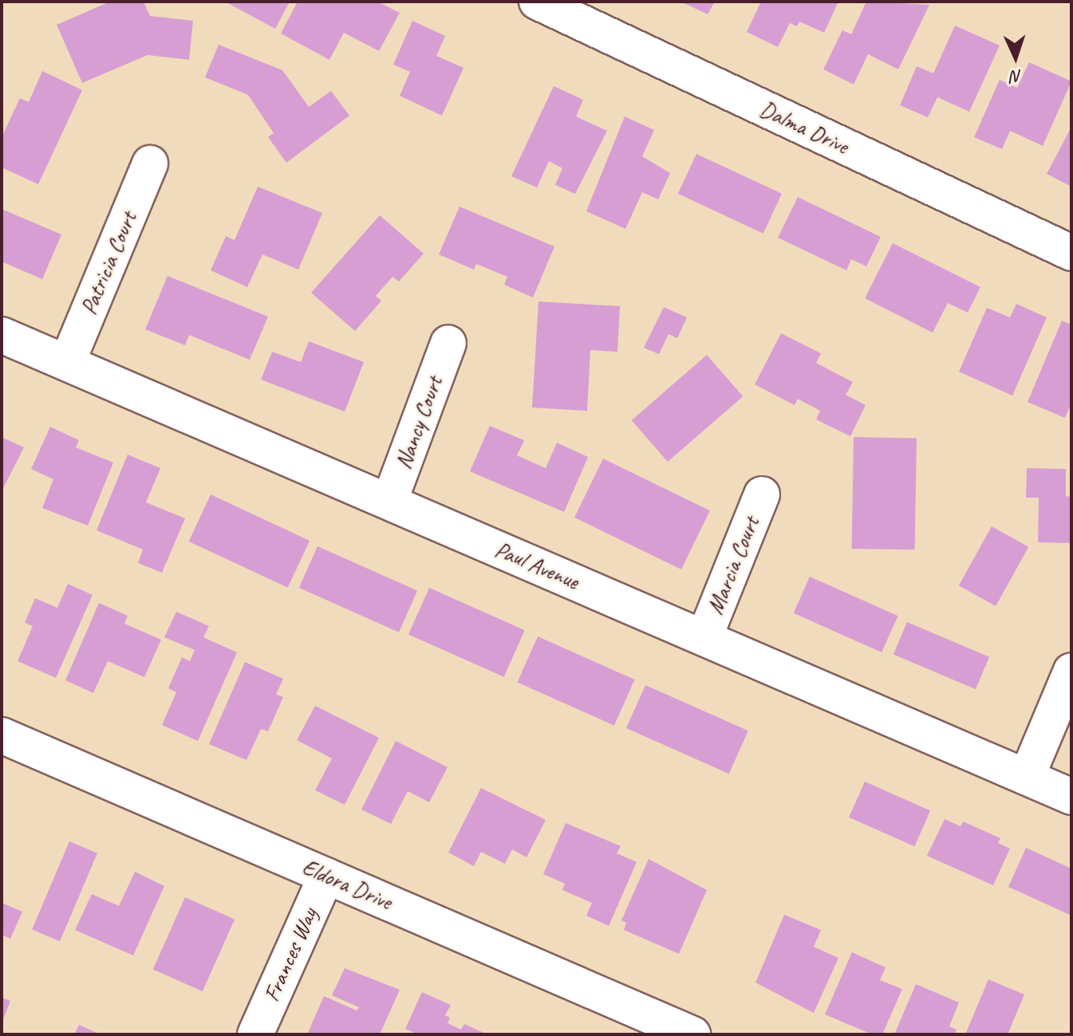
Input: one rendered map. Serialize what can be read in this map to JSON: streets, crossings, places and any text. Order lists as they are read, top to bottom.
{
  "streets": {
    "street": [
      "Dalma Drive",
      "Patricia Court",
      "Nancy Court",
      "Paul Avenue",
      "Marcia Court",
      "Eldora Drive",
      "Frances Way"
    ]
  },
  "crossings": [
    ["Patricia Court", "Paul Avenue"],
    ["Nancy Court", "Paul Avenue"],
    ["Paul Avenue", "Marcia Court"],
    ["Eldora Drive", "Frances Way"]
  ],
  "north": "bottom"
}
